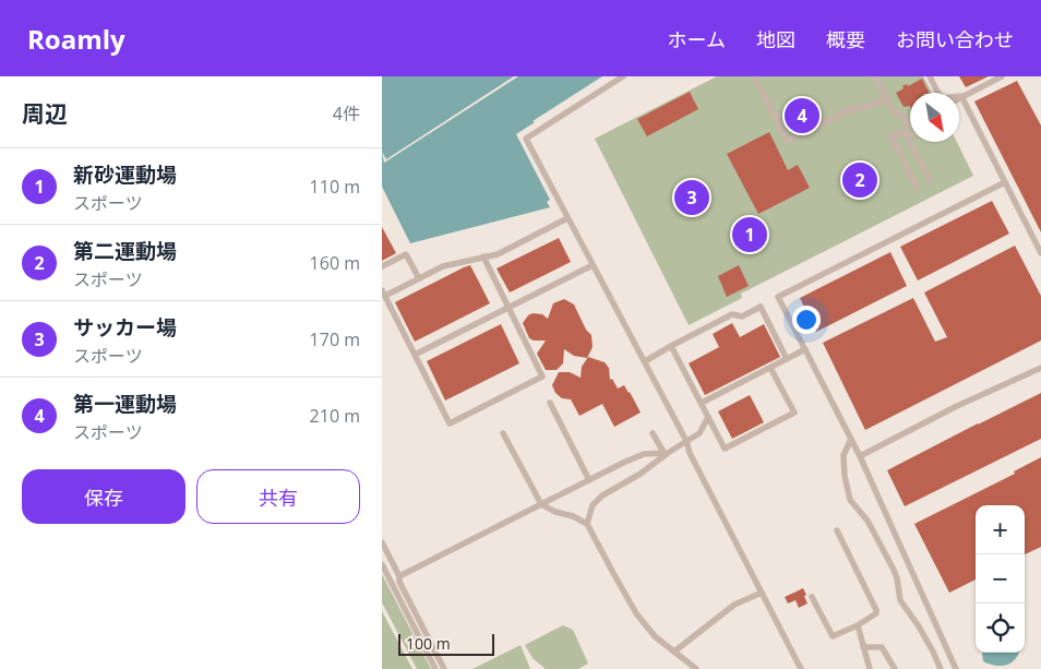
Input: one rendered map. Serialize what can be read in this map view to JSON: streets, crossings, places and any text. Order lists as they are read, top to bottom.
{
  "scale_bar": "100 m",
  "north": "bottom right",
  "page": {
    "header": "Roamly",
    "nav": [
      "ホーム",
      "地図",
      "概要",
      "お問い合わせ"
    ],
    "heading": ["周辺", "4件"],
    "pins": [
      "4",
      "2",
      "3",
      "1"
    ],
    "list": [
      {
        "mark": "1",
        "name": "新砂運動場",
        "note": "スポーツ",
        "value": "110 m"
      },
      {
        "mark": "2",
        "name": "第二運動場",
        "note": "スポーツ",
        "value": "160 m"
      },
      {
        "mark": "3",
        "name": "サッカー場",
        "note": "スポーツ",
        "value": "170 m"
      },
      {
        "mark": "4",
        "name": "第一運動場",
        "note": "スポーツ",
        "value": "210 m"
      }
    ],
    "buttons": ["保存", "共有"],
    "map_buttons": ["+", "−"],
    "scale": "100 m"
  }
}
